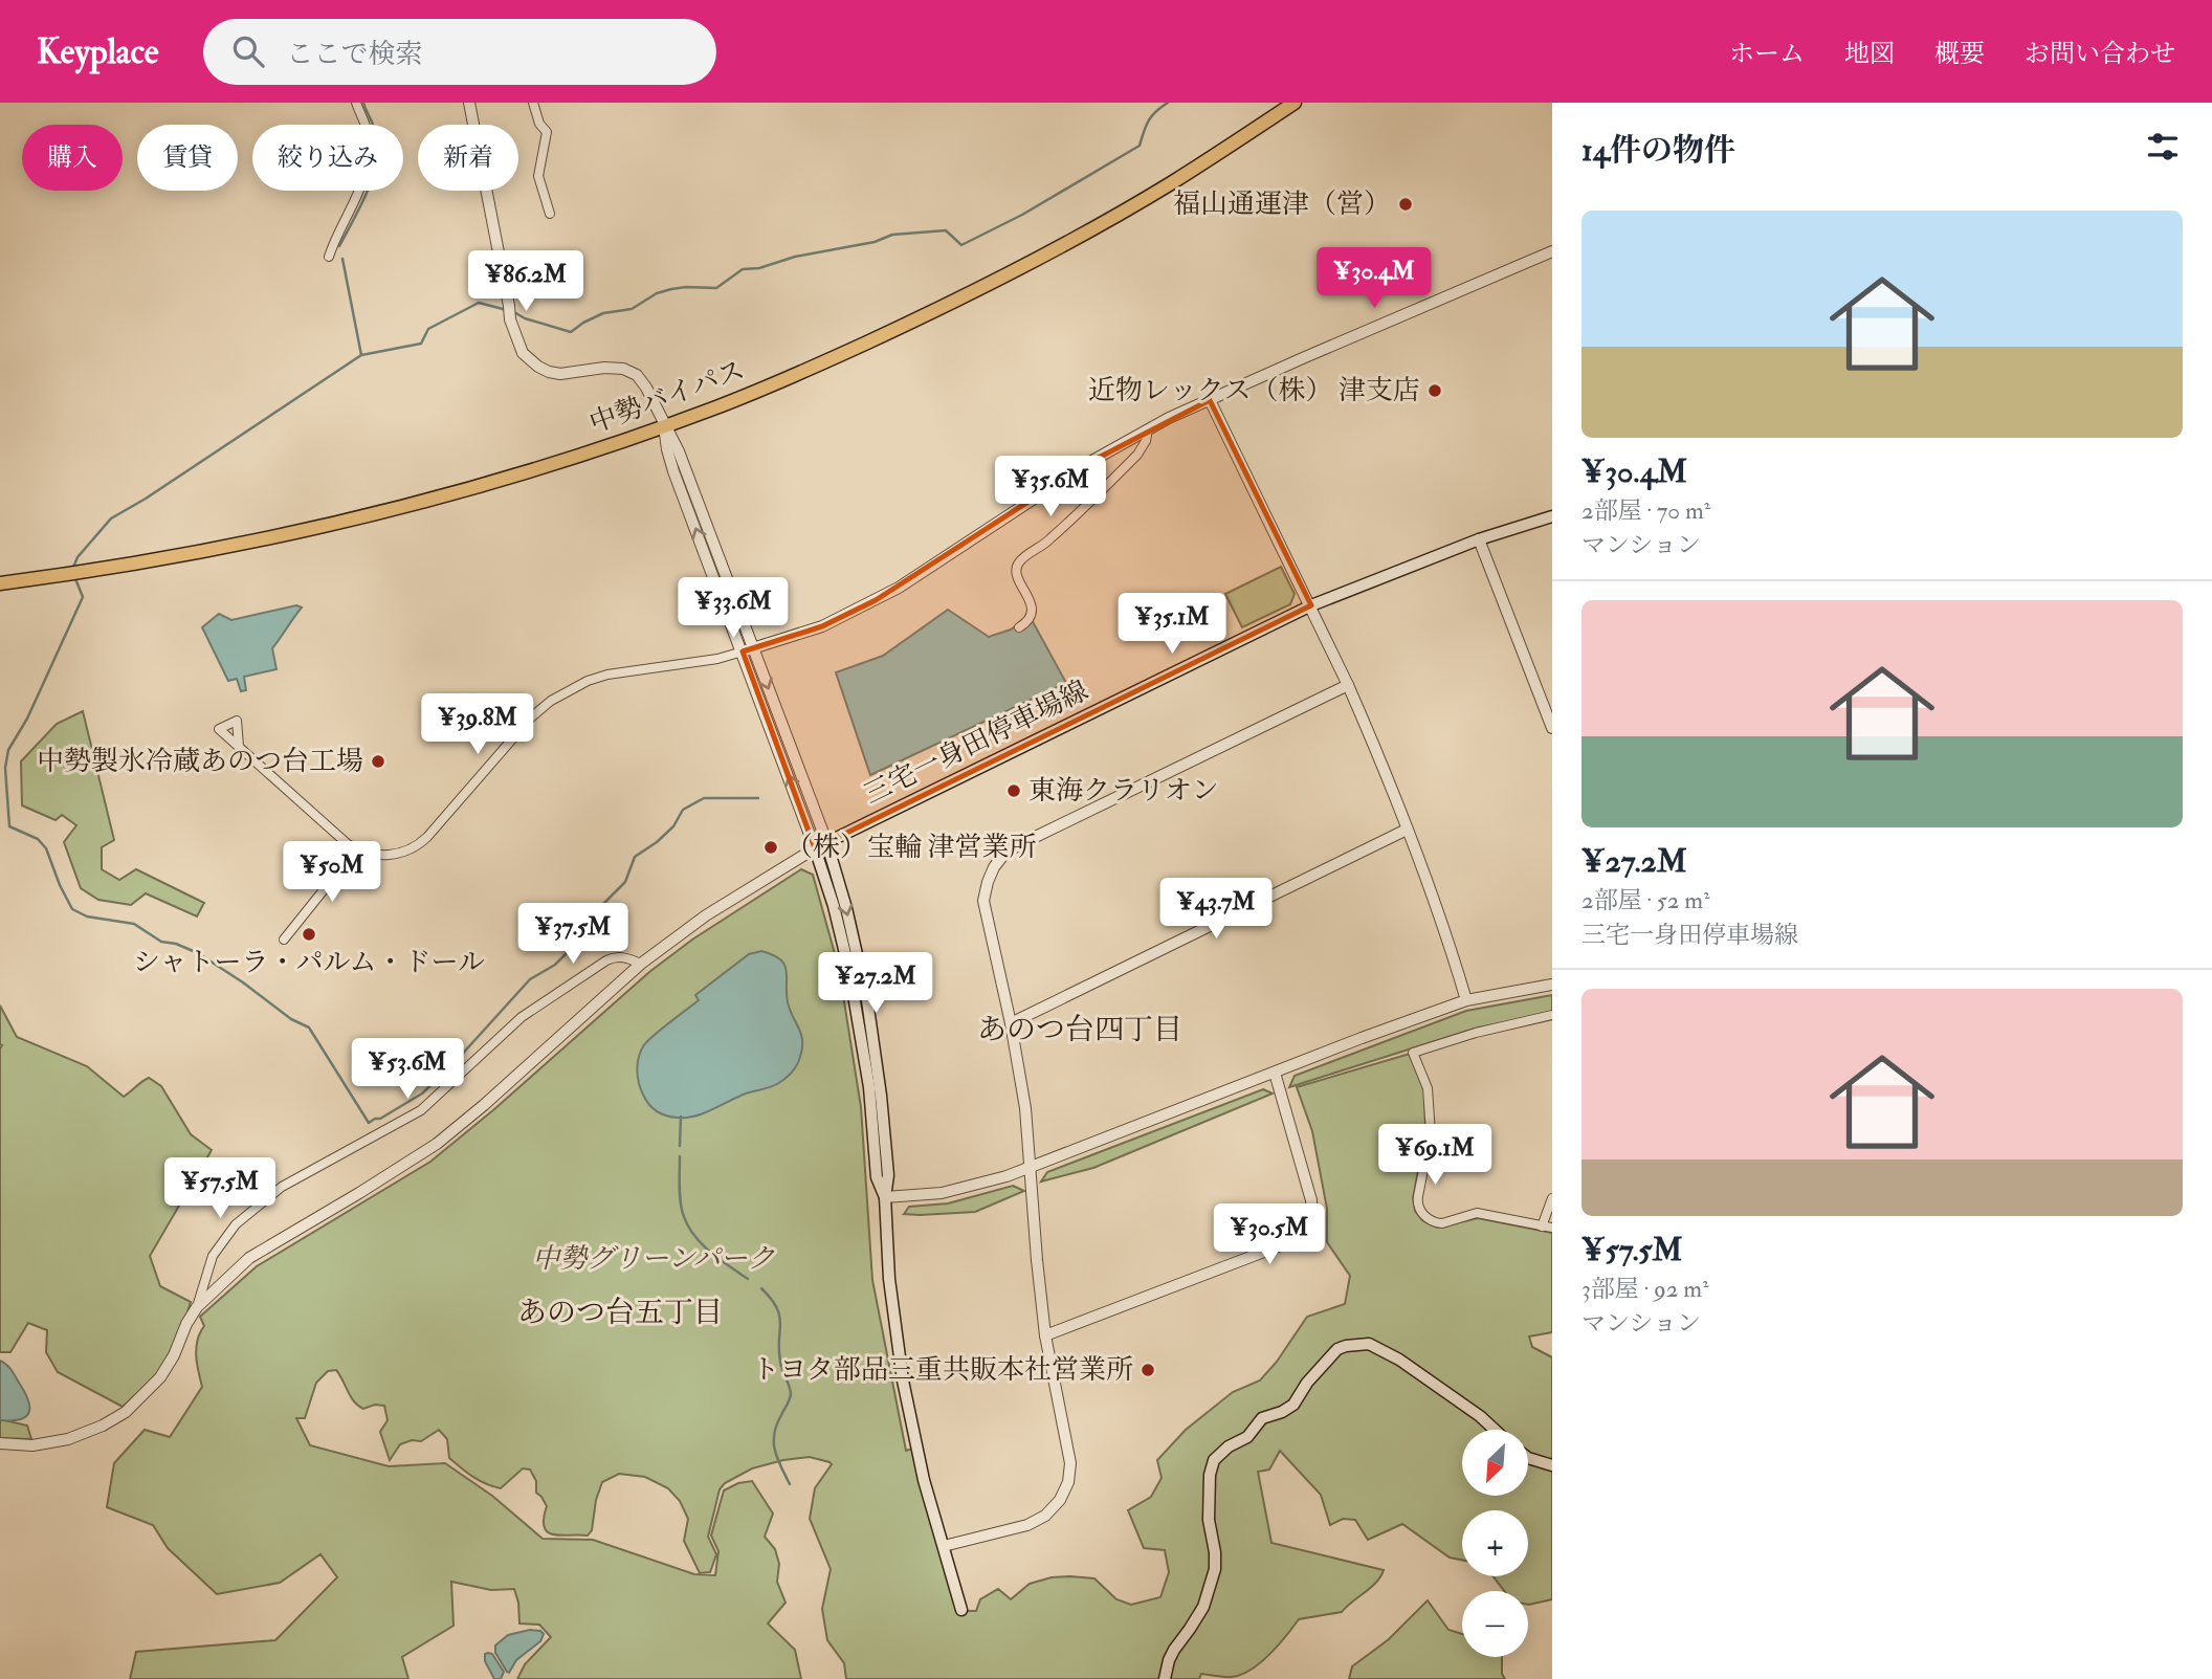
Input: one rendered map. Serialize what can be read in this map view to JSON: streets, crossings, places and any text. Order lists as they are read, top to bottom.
{
  "streets": {
    "highway": ["中勢バイパス"],
    "main road": ["三宅一身田停車場線"]
  },
  "districts": ["あのつ台四丁目", "あのつ台五丁目"],
  "parks": ["中勢グリーンパーク"],
  "places": [
    "福山通運津（営）",
    "近物レックス（株） 津支店",
    "中勢製氷冷蔵あのつ台工場",
    "東海クラリオン",
    "（株）宝輪 津営業所",
    "シャトーラ・パルム・ドール",
    "トヨタ部品三重共販本社営業所"
  ],
  "north": "bottom left",
  "page": {
    "header": "Keyplace",
    "search": "ここで検索",
    "nav": [
      "ホーム",
      "地図",
      "概要",
      "お問い合わせ"
    ],
    "heading": "14件の物件",
    "chip": [
      "購入",
      "賃貸",
      "絞り込み",
      "新着"
    ],
    "list": [
      {
        "name": "¥30.4M",
        "note": "2部屋 · 70 m² · マンション"
      },
      {
        "name": "¥27.2M",
        "note": "2部屋 · 52 m² · 三宅一身田停車場線"
      },
      {
        "name": "¥57.5M",
        "note": "3部屋 · 92 m² · マンション"
      }
    ],
    "price": [
      "¥30.4M",
      "¥86.2M",
      "¥35.6M",
      "¥33.6M",
      "¥35.1M",
      "¥39.8M",
      "¥50M",
      "¥43.7M",
      "¥37.5M",
      "¥27.2M",
      "¥53.6M",
      "¥69.1M",
      "¥57.5M",
      "¥30.5M"
    ],
    "map_buttons": ["+", "−"]
  }
}
